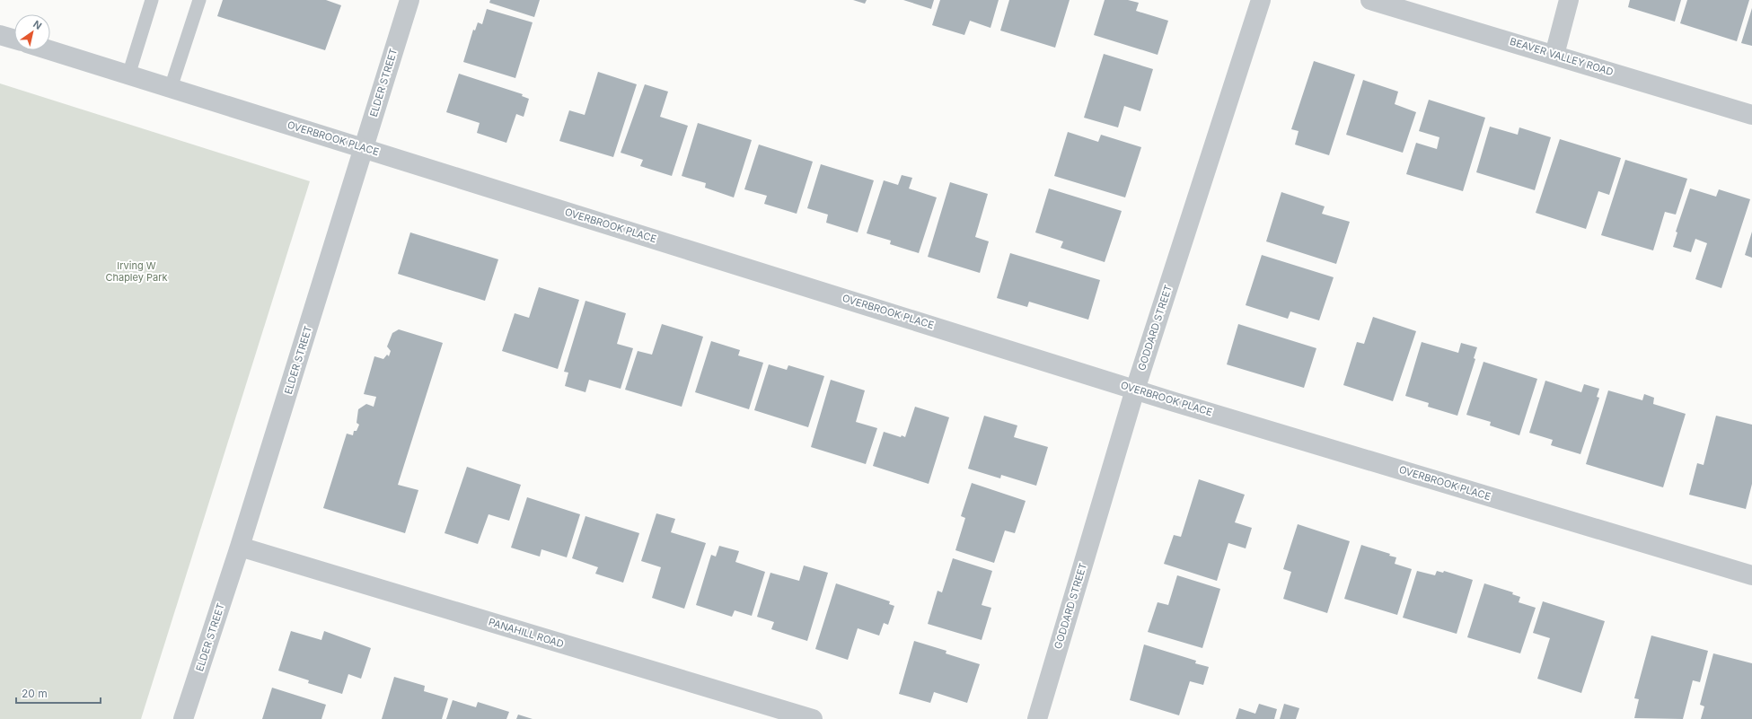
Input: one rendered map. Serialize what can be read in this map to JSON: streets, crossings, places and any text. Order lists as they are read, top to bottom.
{
  "streets": {
    "street": [
      "BEAVER VALLEY ROAD",
      "ELDER STREET",
      "OVERBROOK PLACE",
      "GODDARD STREET",
      "PANAHILL ROAD"
    ]
  },
  "crossings": [
    ["ELDER STREET", "OVERBROOK PLACE"],
    ["ELDER STREET", "PANAHILL ROAD"],
    ["OVERBROOK PLACE", "GODDARD STREET"]
  ],
  "parks": ["Irving W Chapley Park"],
  "scale_bar": "20 m",
  "north": "top right"
}
